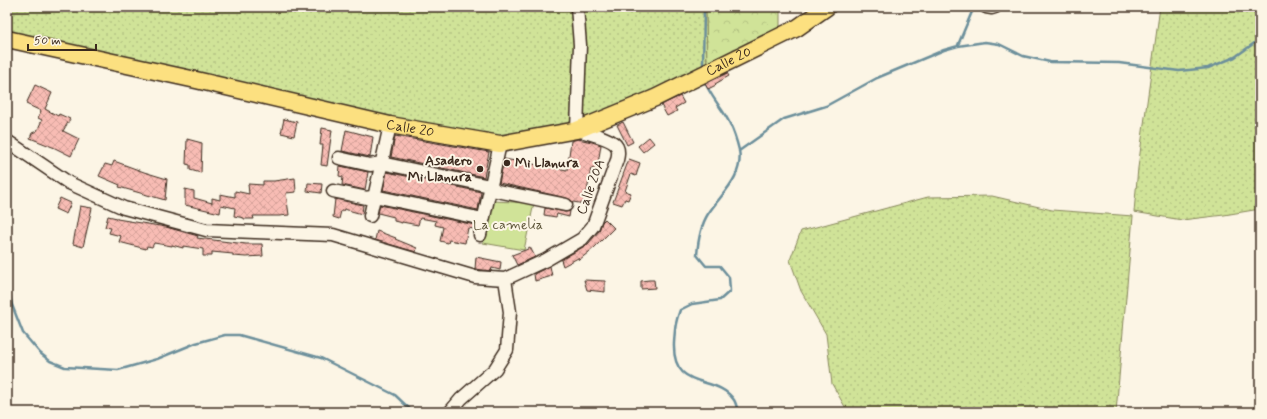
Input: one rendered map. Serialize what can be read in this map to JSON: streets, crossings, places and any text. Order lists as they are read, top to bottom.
{
  "streets": {
    "main road": ["Calle 20"],
    "street": ["Calle 20A"]
  },
  "crossings": [
    ["Calle 20", "Calle 20A"]
  ],
  "parks": ["La camelia"],
  "places": ["Mi Llanura", "Asadero Mi Llanura"],
  "scale_bar": "50 m"
}
